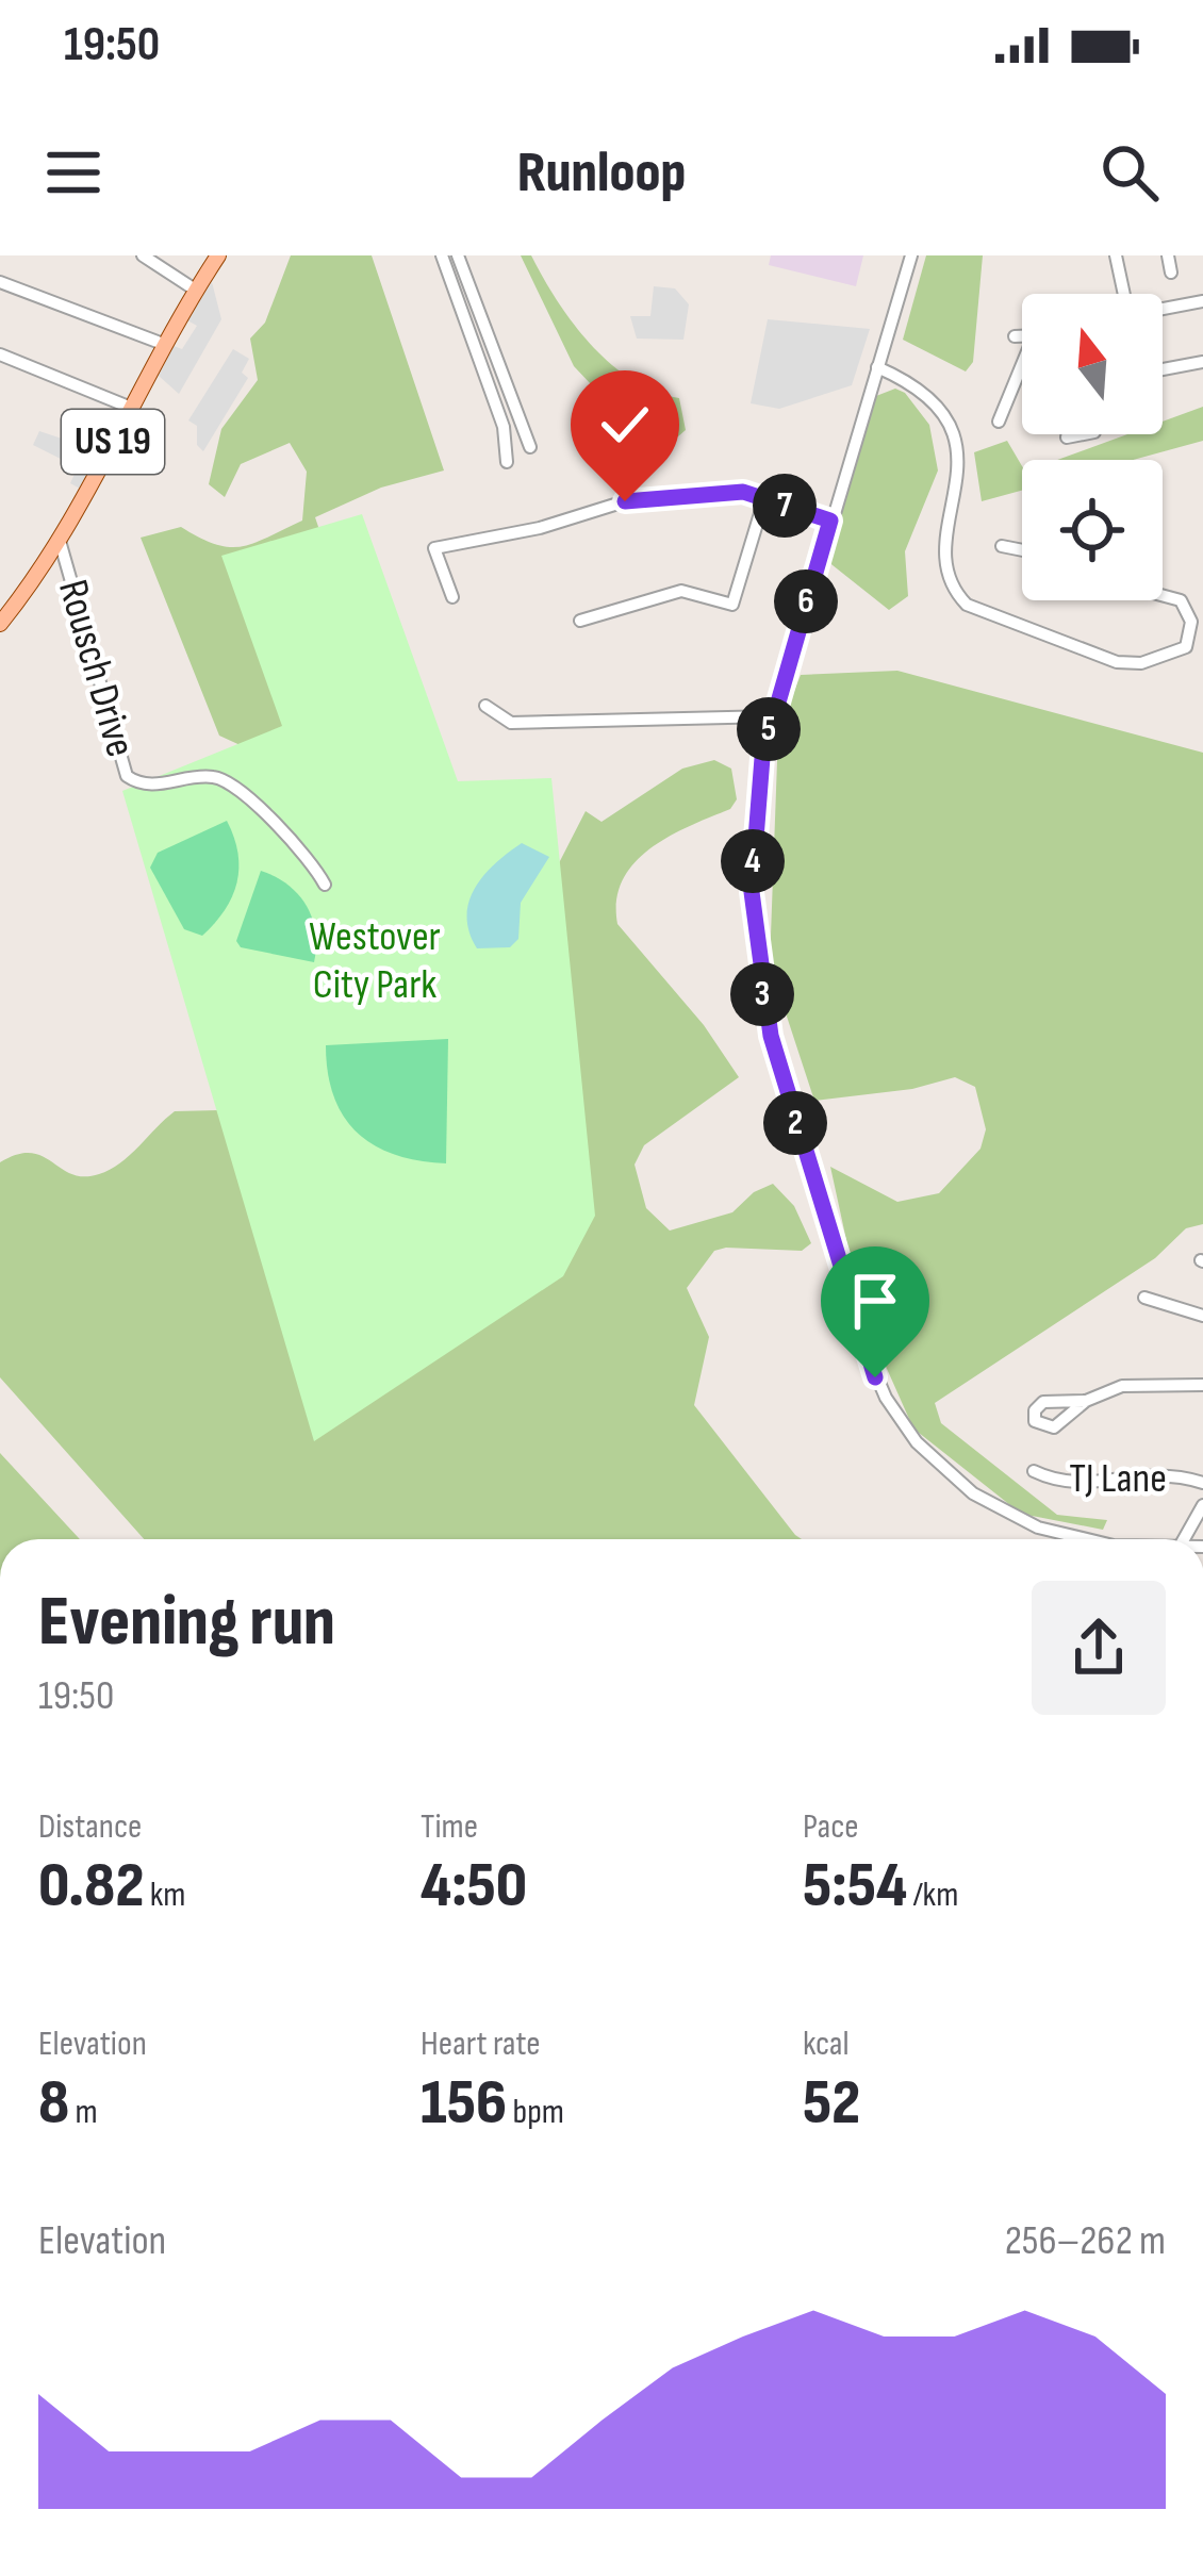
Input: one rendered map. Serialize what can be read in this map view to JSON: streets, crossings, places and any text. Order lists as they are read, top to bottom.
{
  "streets": {
    "main road": ["US 19"],
    "street": ["Rousch Drive", "TJ Lane"]
  },
  "crossings": [
    ["US 19", "Rousch Drive"]
  ],
  "parks": ["Westover City Park"],
  "north": "top",
  "page": {
    "status": "19:50",
    "header": "Runloop",
    "pins": [
      "7",
      "6",
      "5",
      "4",
      "3",
      "2"
    ],
    "heading": ["Evening run", "19:50"],
    "stats": [
      ["Distance", "0.82 km"],
      ["Time", "4:50"],
      ["Pace", "5:54 /km"],
      ["Elevation", "8 m"],
      ["Heart rate", "156 bpm"],
      ["kcal", "52"]
    ],
    "chart": ["Elevation", "256–262 m"]
  }
}
